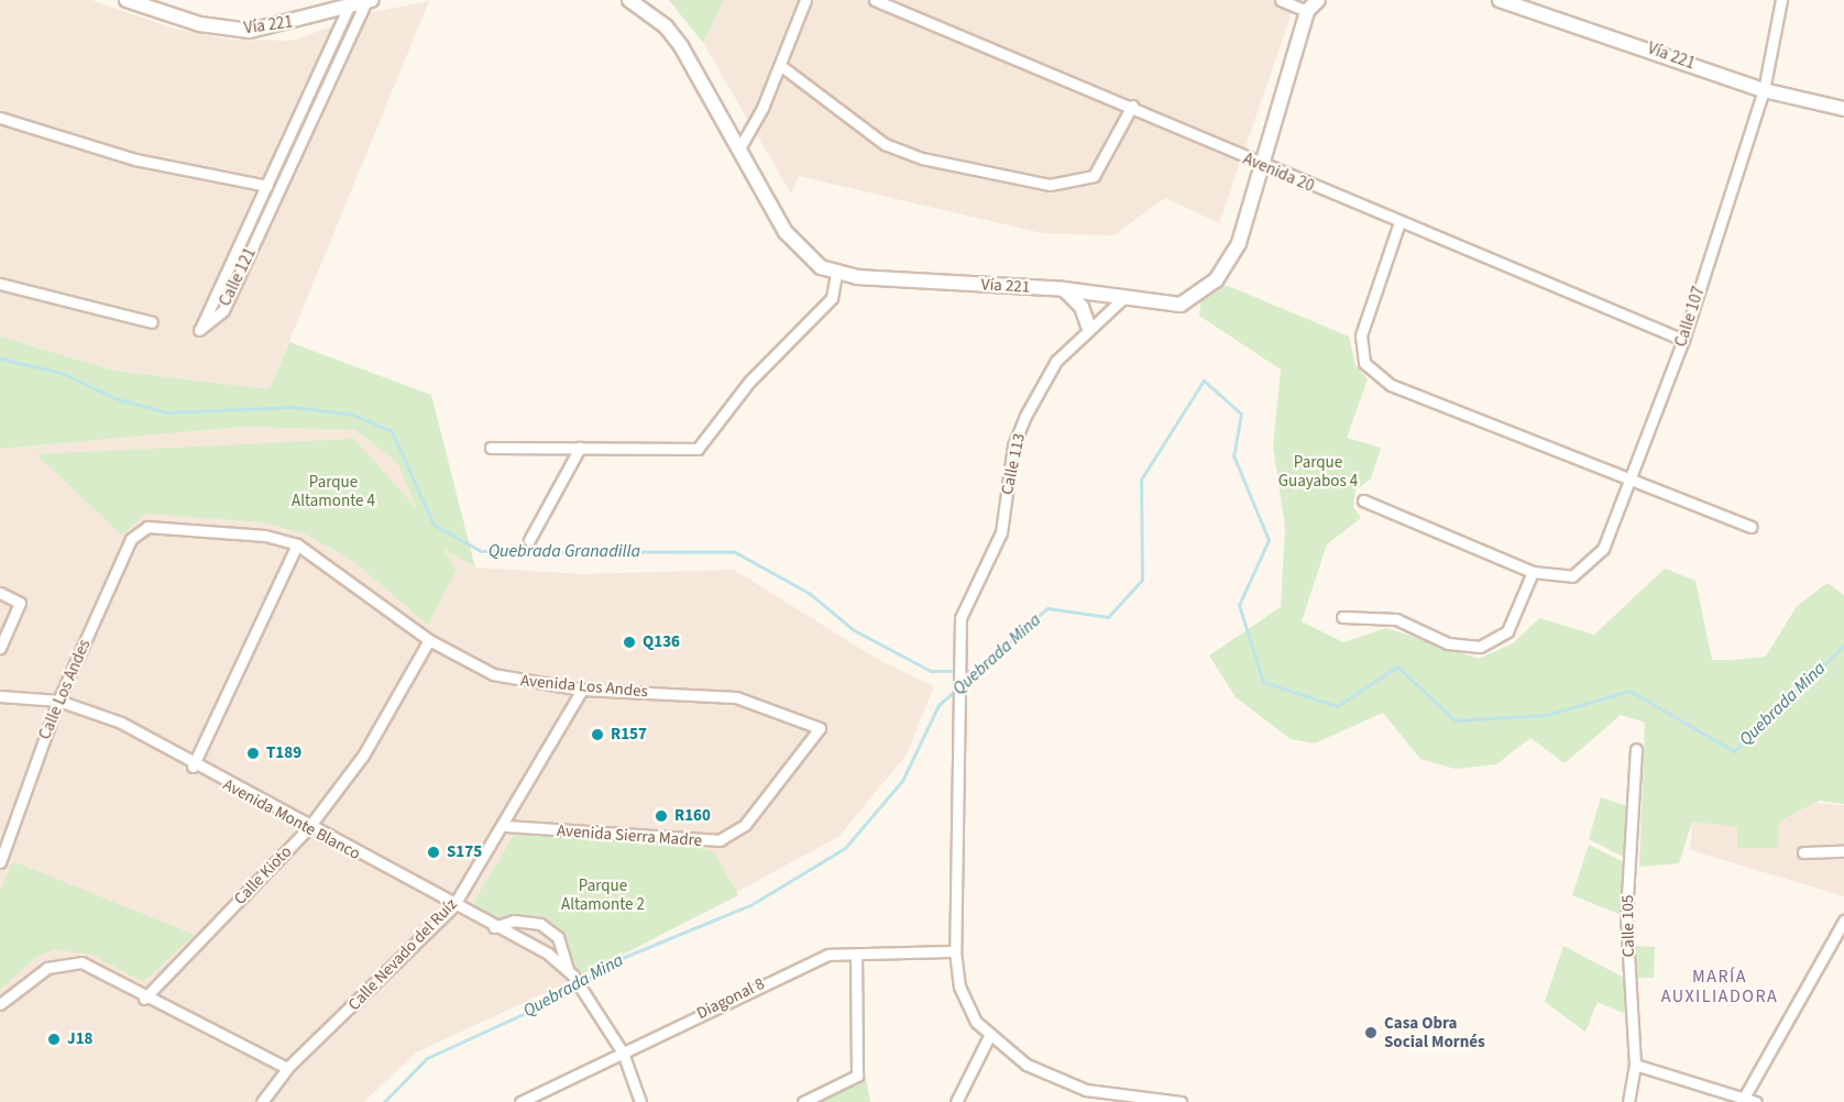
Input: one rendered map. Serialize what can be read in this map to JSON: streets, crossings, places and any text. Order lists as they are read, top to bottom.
{
  "streets": {
    "main road": ["Vía 221"],
    "street": [
      "Avenida 20",
      "Calle 121",
      "Calle 107",
      "Calle 113",
      "Avenida Los Andes",
      "Calle Los Andes",
      "Avenida Monte Blanco",
      "Avenida Sierra Madre",
      "Calle Kioto",
      "Calle 105",
      "Calle Nevado del Ruíz",
      "Diagonal 8"
    ]
  },
  "crossings": [
    ["Vía 221", "Avenida 20"],
    ["Vía 221", "Calle 121"],
    ["Vía 221", "Calle 107"],
    ["Vía 221", "Calle 113"],
    ["Avenida 20", "Calle 107"],
    ["Calle 113", "Diagonal 8"],
    ["Avenida Los Andes", "Calle Los Andes"],
    ["Avenida Los Andes", "Avenida Sierra Madre"],
    ["Avenida Los Andes", "Calle Kioto"],
    ["Avenida Los Andes", "Calle Nevado del Ruíz"],
    ["Calle Los Andes", "Avenida Monte Blanco"],
    ["Avenida Monte Blanco", "Calle Kioto"],
    ["Avenida Monte Blanco", "Calle Nevado del Ruíz"],
    ["Avenida Sierra Madre", "Calle Nevado del Ruíz"]
  ],
  "districts": ["MARÍA AUXILIADORA"],
  "water": ["Quebrada Granadilla", "Quebrada Mina"],
  "parks": ["Parque Guayabos 4", "Parque Altamonte 4", "Parque Altamonte 2"],
  "places": [
    "Q136",
    "R157",
    "T189",
    "R160",
    "S175",
    "Casa Obra Social Mornés",
    "J18"
  ]
}
